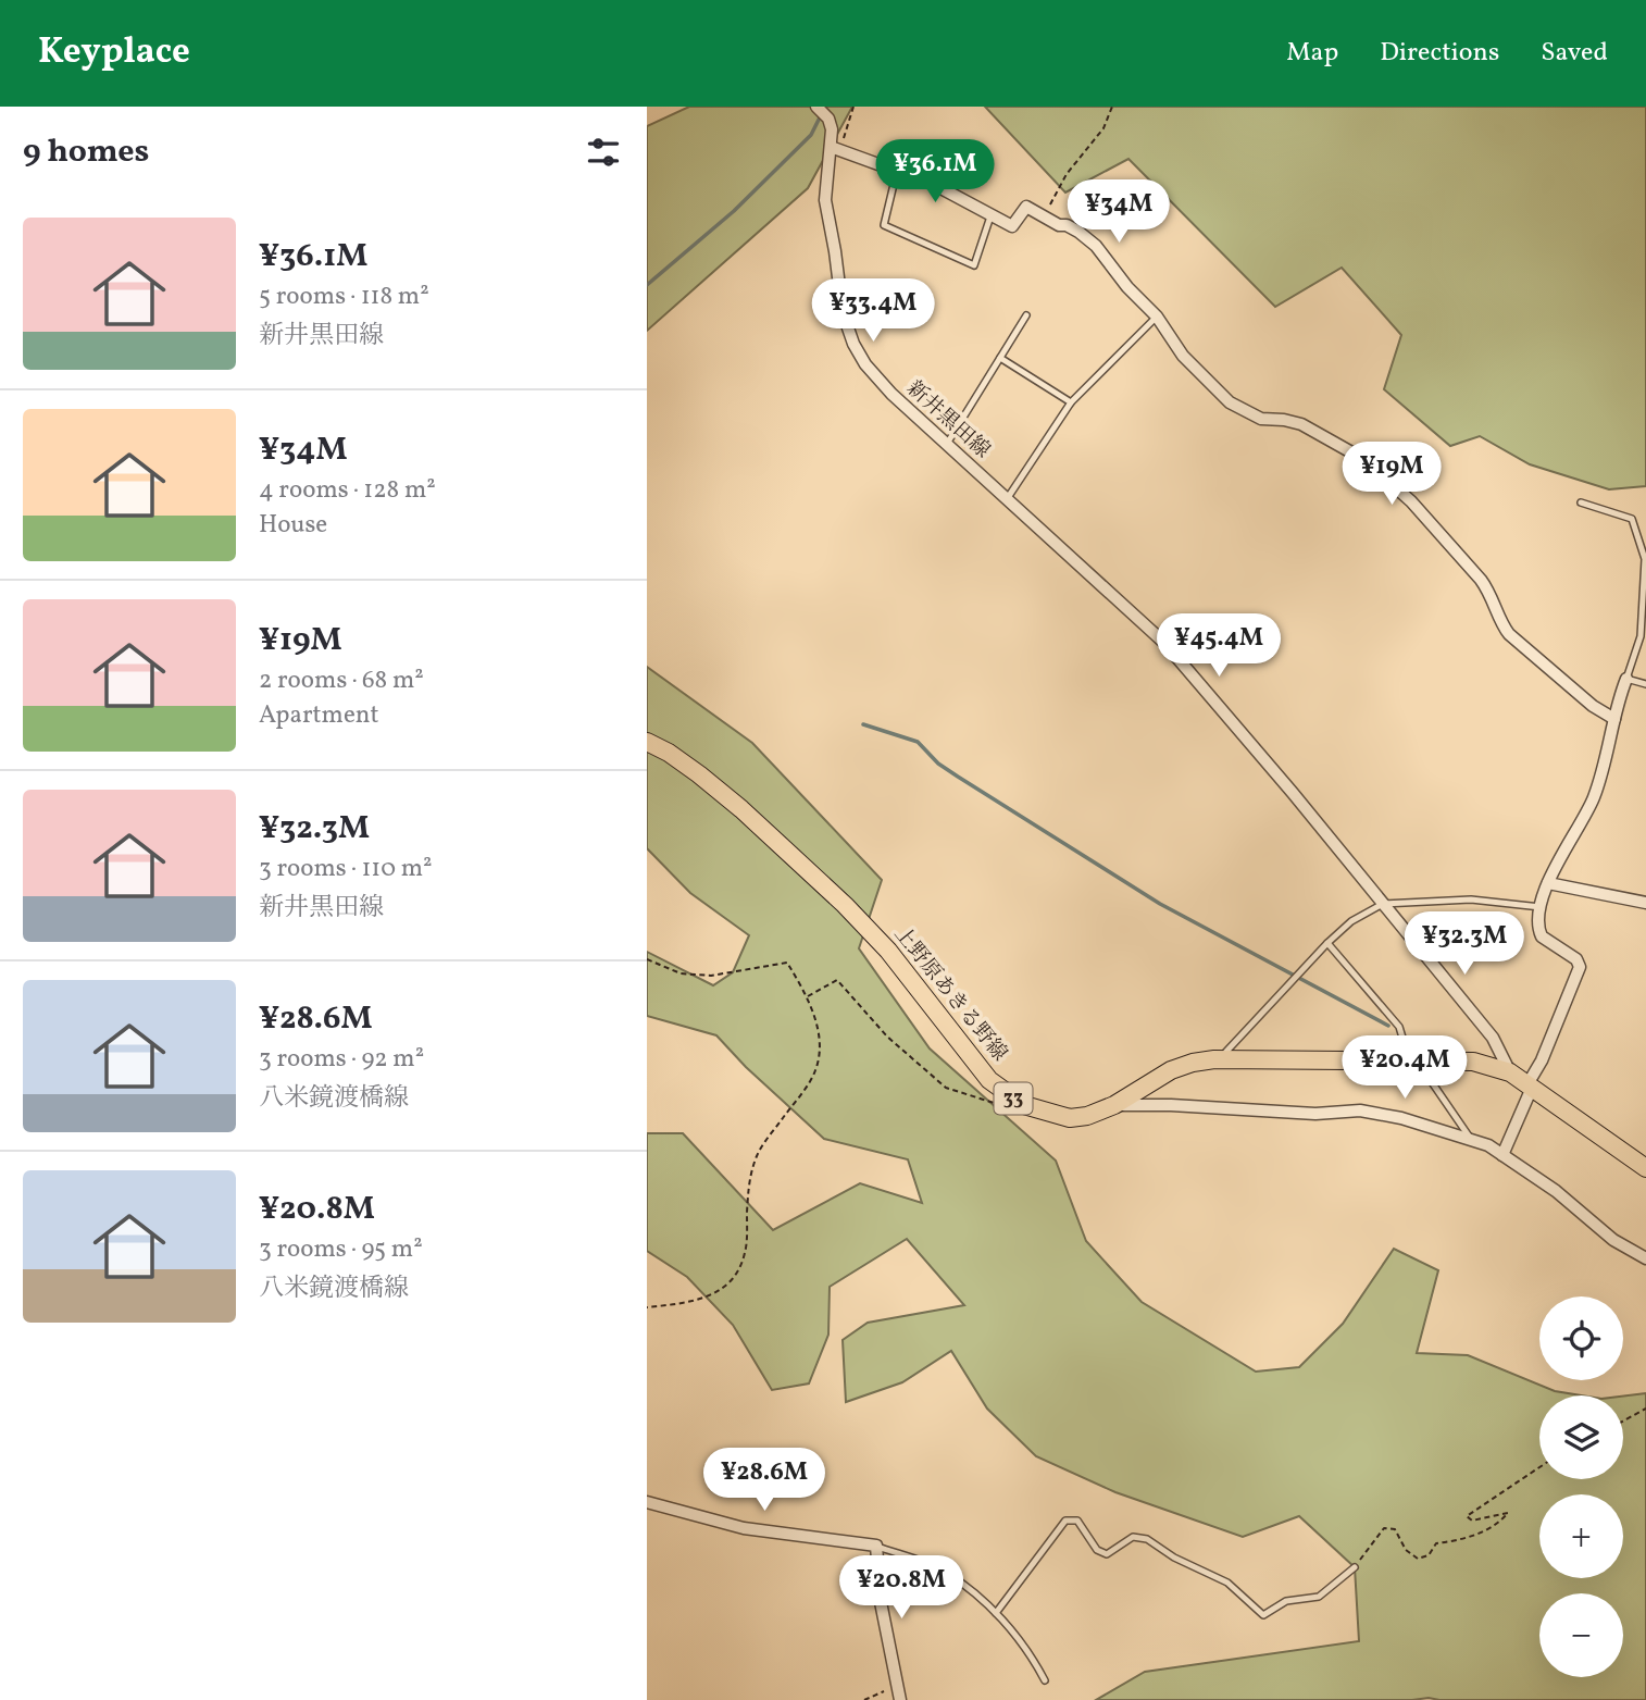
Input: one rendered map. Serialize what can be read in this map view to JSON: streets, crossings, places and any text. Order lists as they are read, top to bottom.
{
  "streets": {
    "main road": ["上野原あきる野線", "33"],
    "street": ["新井黒田線"]
  },
  "page": {
    "header": "Keyplace",
    "nav": ["Map", "Directions", "Saved"],
    "heading": "9 homes",
    "price": [
      "¥36.1M",
      "¥34M",
      "¥33.4M",
      "¥19M",
      "¥45.4M",
      "¥32.3M",
      "¥20.4M",
      "¥28.6M",
      "¥20.8M"
    ],
    "list": [
      {
        "name": "¥36.1M",
        "note": "5 rooms · 118 m² · 新井黒田線"
      },
      {
        "name": "¥34M",
        "note": "4 rooms · 128 m² · House"
      },
      {
        "name": "¥19M",
        "note": "2 rooms · 68 m² · Apartment"
      },
      {
        "name": "¥32.3M",
        "note": "3 rooms · 110 m² · 新井黒田線"
      },
      {
        "name": "¥28.6M",
        "note": "3 rooms · 92 m² · 八米鏡渡橋線"
      },
      {
        "name": "¥20.8M",
        "note": "3 rooms · 95 m² · 八米鏡渡橋線"
      }
    ],
    "map_buttons": ["+", "−"]
  }
}
